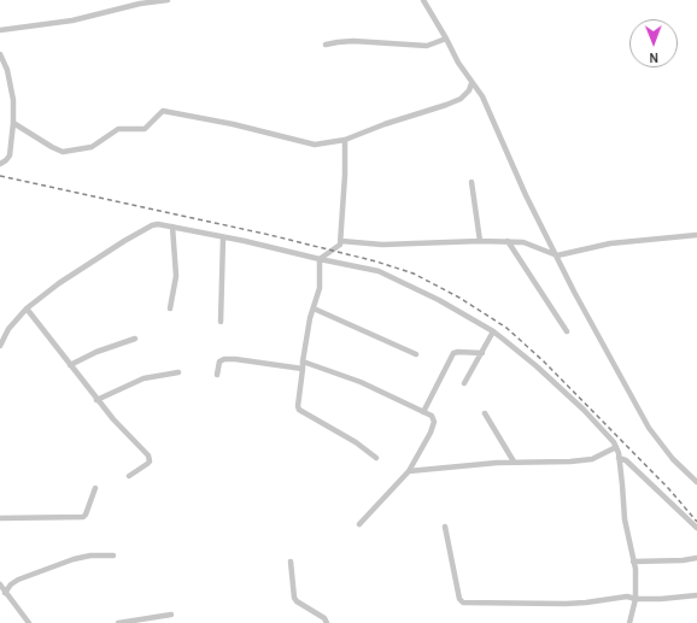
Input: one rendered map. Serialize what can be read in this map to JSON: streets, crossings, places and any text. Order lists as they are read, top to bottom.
{
  "north": "bottom"
}
